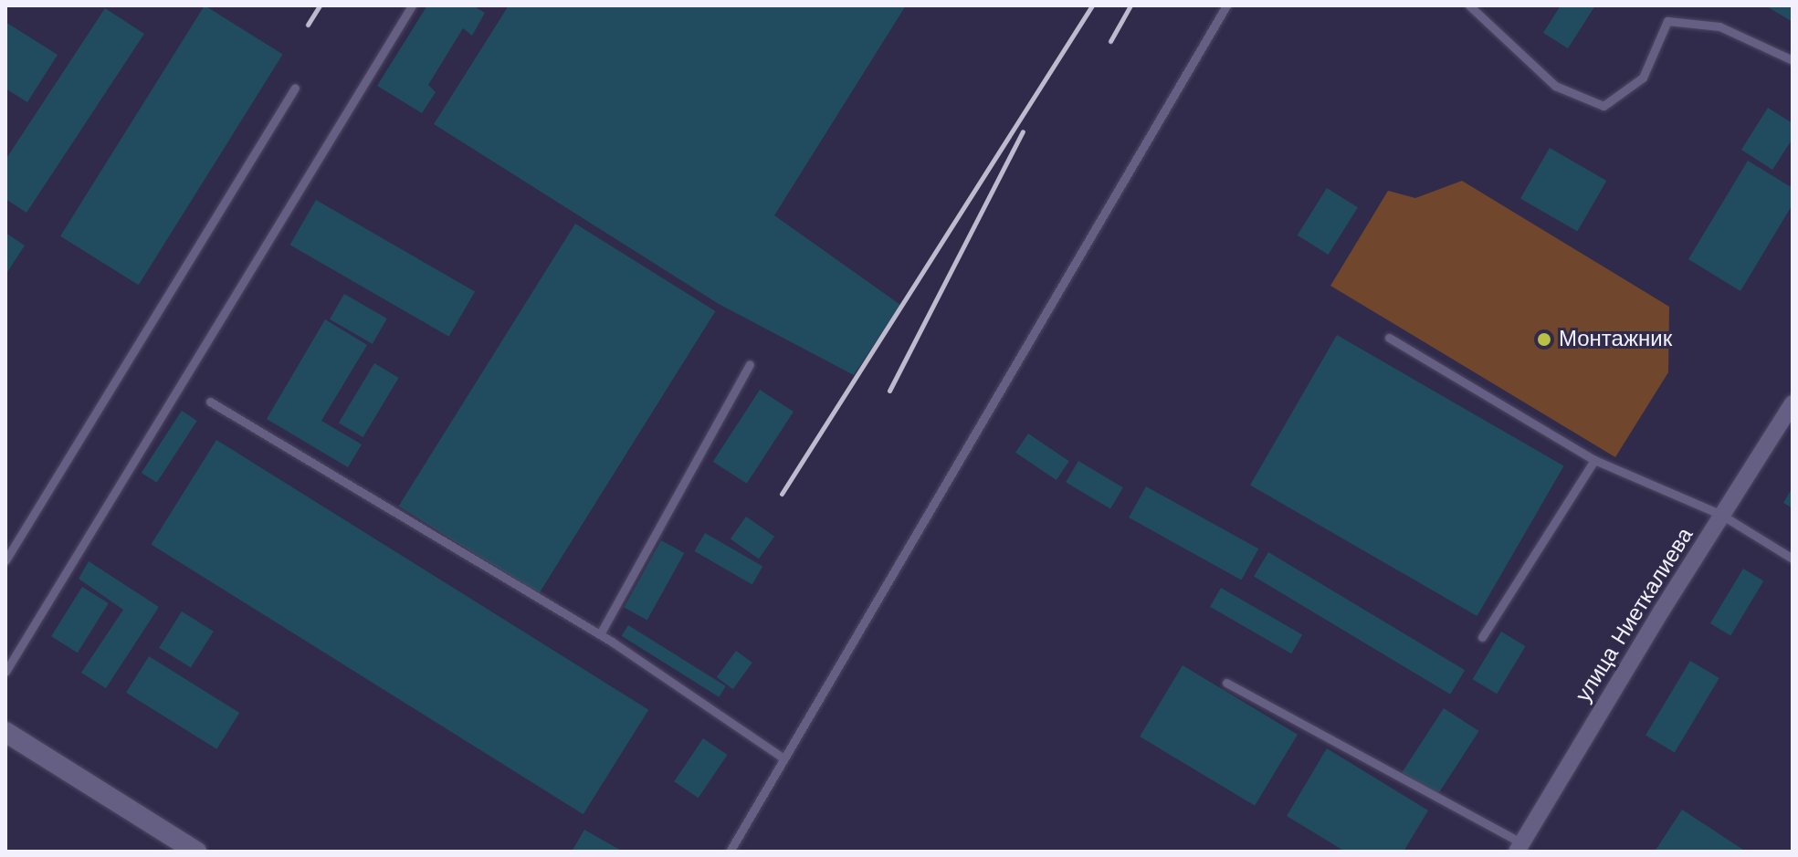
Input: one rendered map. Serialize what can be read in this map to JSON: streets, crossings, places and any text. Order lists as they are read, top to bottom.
{
  "streets": {
    "street": ["улица Ниеткалиева"]
  },
  "places": ["Монтажник"]
}
